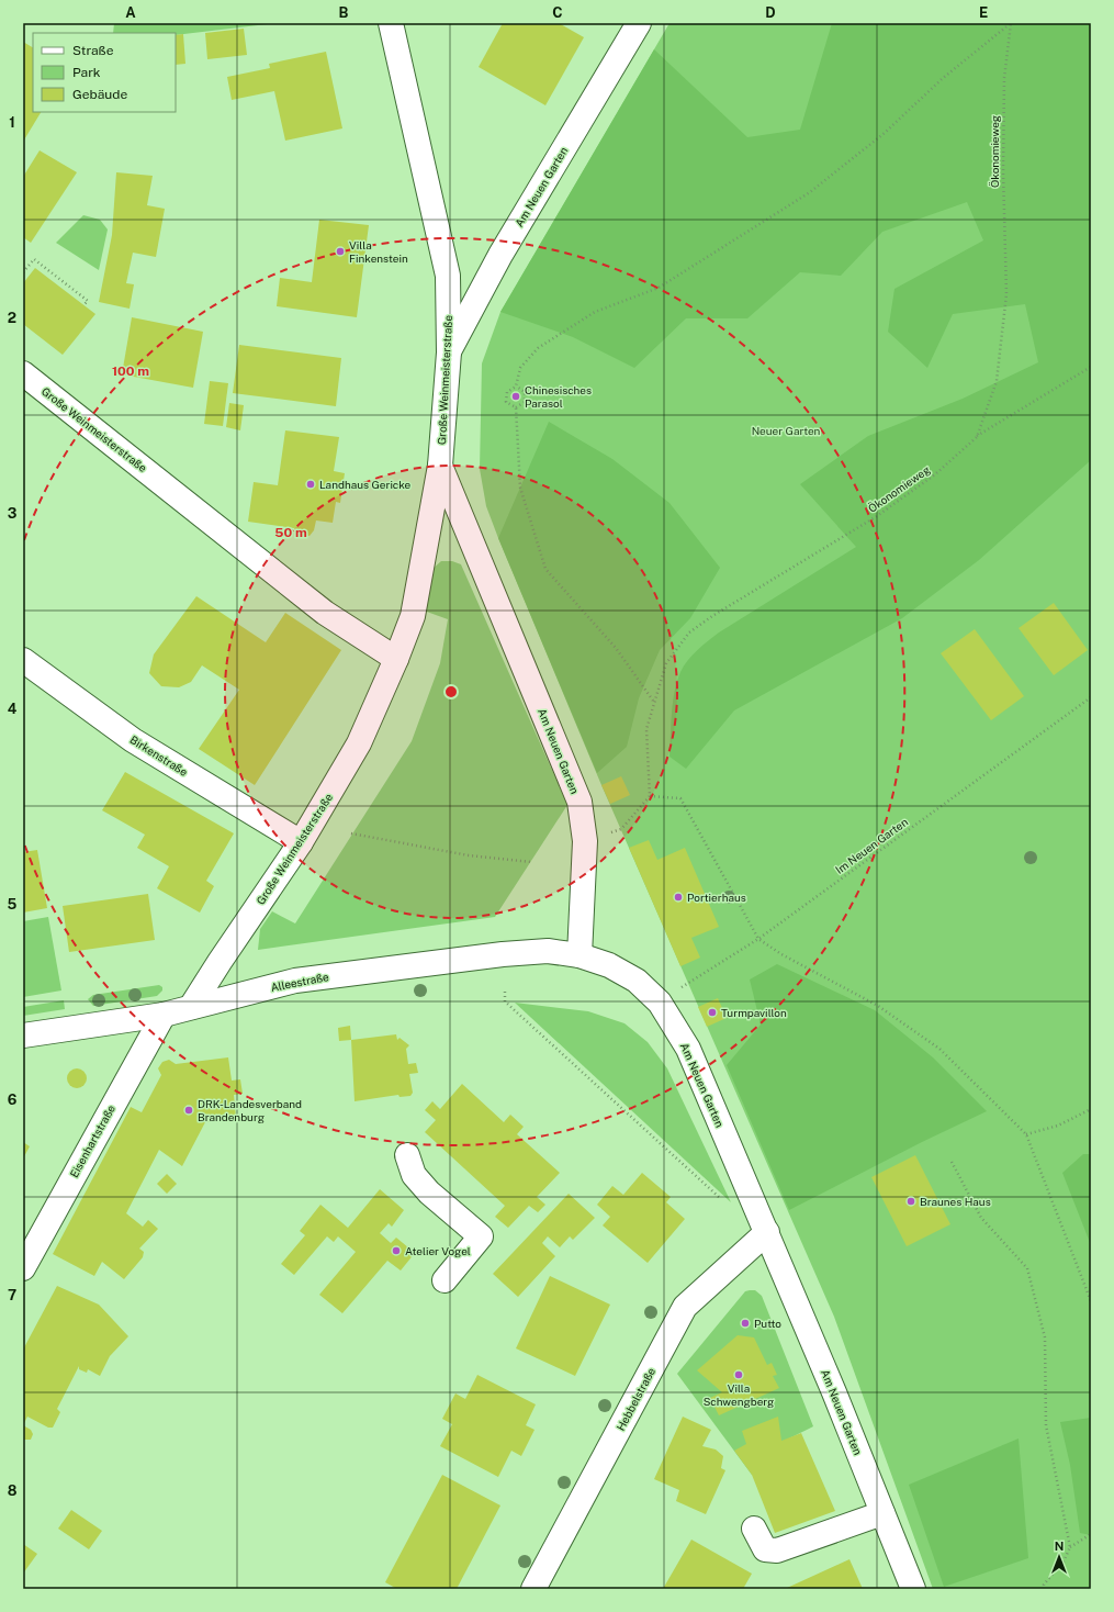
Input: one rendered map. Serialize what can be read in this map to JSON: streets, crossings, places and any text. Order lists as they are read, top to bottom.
{
  "streets": {
    "street": [
      "Am Neuen Garten",
      "Große Weinmeisterstraße",
      "Birkenstraße",
      "Alleestraße",
      "Eisenhartstraße",
      "Hebbelstraße"
    ],
    "path": ["Ökonomieweg", "Im Neuen Garten"]
  },
  "crossings": [
    ["Am Neuen Garten", "Große Weinmeisterstraße"],
    ["Am Neuen Garten", "Im Neuen Garten"],
    ["Am Neuen Garten", "Alleestraße"],
    ["Am Neuen Garten", "Hebbelstraße"],
    ["Große Weinmeisterstraße", "Birkenstraße"],
    ["Große Weinmeisterstraße", "Alleestraße"],
    ["Alleestraße", "Eisenhartstraße"]
  ],
  "parks": ["Neuer Garten"],
  "places": [
    "Villa Finkenstein",
    "Chinesisches Parasol",
    "Landhaus Gericke",
    "Portierhaus",
    "Turmpavillon",
    "DRK-Landesverband Brandenburg",
    "Braunes Haus",
    "Atelier Vogel",
    "Putto",
    "Villa Schwengberg"
  ],
  "legend": ["Straße", "Park", "Gebäude"],
  "north": "top",
  "grid": {
    "columns": [
      "A",
      "B",
      "C",
      "D",
      "E"
    ],
    "rows": [
      "1",
      "2",
      "3",
      "4",
      "5",
      "6",
      "7",
      "8"
    ]
  },
  "rings": ["100 m", "50 m"]
}
